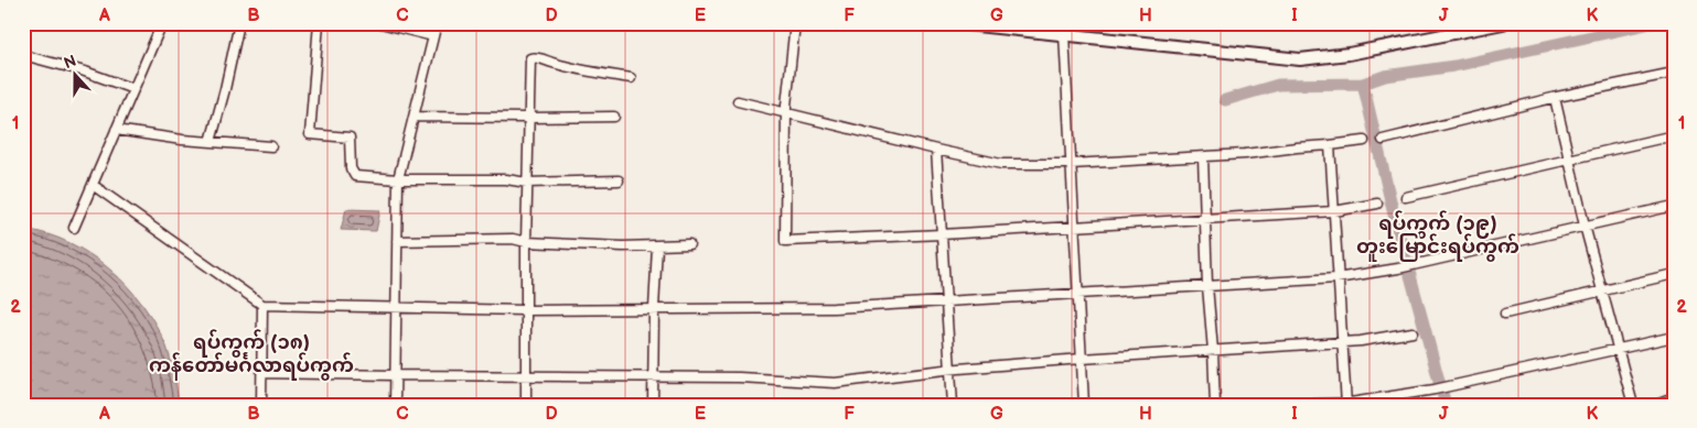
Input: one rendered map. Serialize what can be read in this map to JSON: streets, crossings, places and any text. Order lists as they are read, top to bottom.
{
  "districts": ["ရပ်ကွက် (၁၉) တူးမြောင်းရပ်ကွက်", "ရပ်ကွက် (၁၈) ကန်တော်မင်္ဂလာရပ်ကွက်"],
  "north": "top",
  "grid": {
    "columns": [
      "A",
      "B",
      "C",
      "D",
      "E",
      "F",
      "G",
      "H",
      "I",
      "J",
      "K"
    ],
    "rows": ["1", "2"]
  }
}
